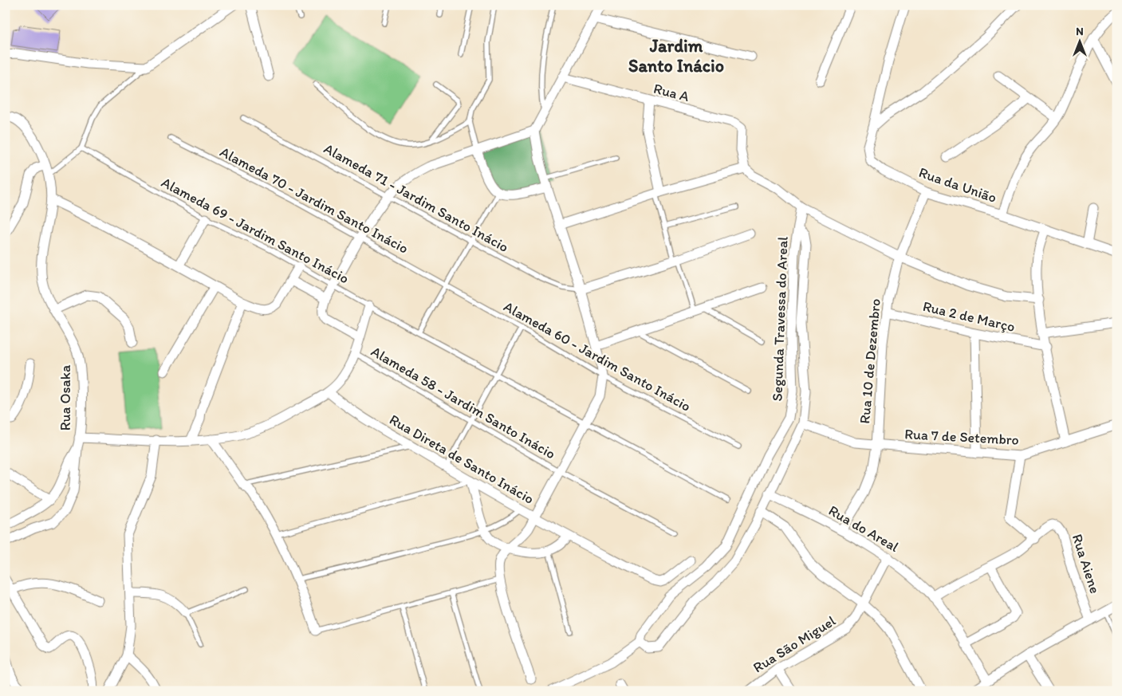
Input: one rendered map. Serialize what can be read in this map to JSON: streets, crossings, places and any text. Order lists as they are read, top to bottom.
{
  "streets": {
    "street": [
      "Rua A",
      "Rua da União",
      "Rua 2 de Março",
      "Segunda Travessa do Areal",
      "Rua 10 de Dezembro",
      "Rua Osaka",
      "Rua 7 de Setembro",
      "Rua Direta de Santo Inácio",
      "Rua do Areal",
      "Rua Aiene",
      "Rua São Miguel"
    ],
    "lane": [
      "Alameda 71 - Jardim Santo Inácio",
      "Alameda 70 - Jardim Santo Inácio",
      "Alameda 69 - Jardim Santo Inácio",
      "Alameda 60 - Jardim Santo Inácio",
      "Alameda 58 - Jardim Santo Inácio"
    ]
  },
  "crossings": [
    ["Rua da União", "Rua 10 de Dezembro"],
    ["Alameda 71 - Jardim Santo Inácio", "Rua Direta de Santo Inácio"],
    ["Alameda 70 - Jardim Santo Inácio", "Alameda 60 - Jardim Santo Inácio"],
    ["Alameda 69 - Jardim Santo Inácio", "Rua Direta de Santo Inácio"],
    ["Rua 2 de Março", "Rua 10 de Dezembro"],
    ["Alameda 60 - Jardim Santo Inácio", "Rua Direta de Santo Inácio"],
    ["Rua 10 de Dezembro", "Rua 7 de Setembro"],
    ["Rua 10 de Dezembro", "Rua do Areal"],
    ["Alameda 58 - Jardim Santo Inácio", "Rua Direta de Santo Inácio"],
    ["Rua do Areal", "Rua São Miguel"]
  ],
  "districts": ["Jardim Santo Inácio"],
  "north": "top"
}
